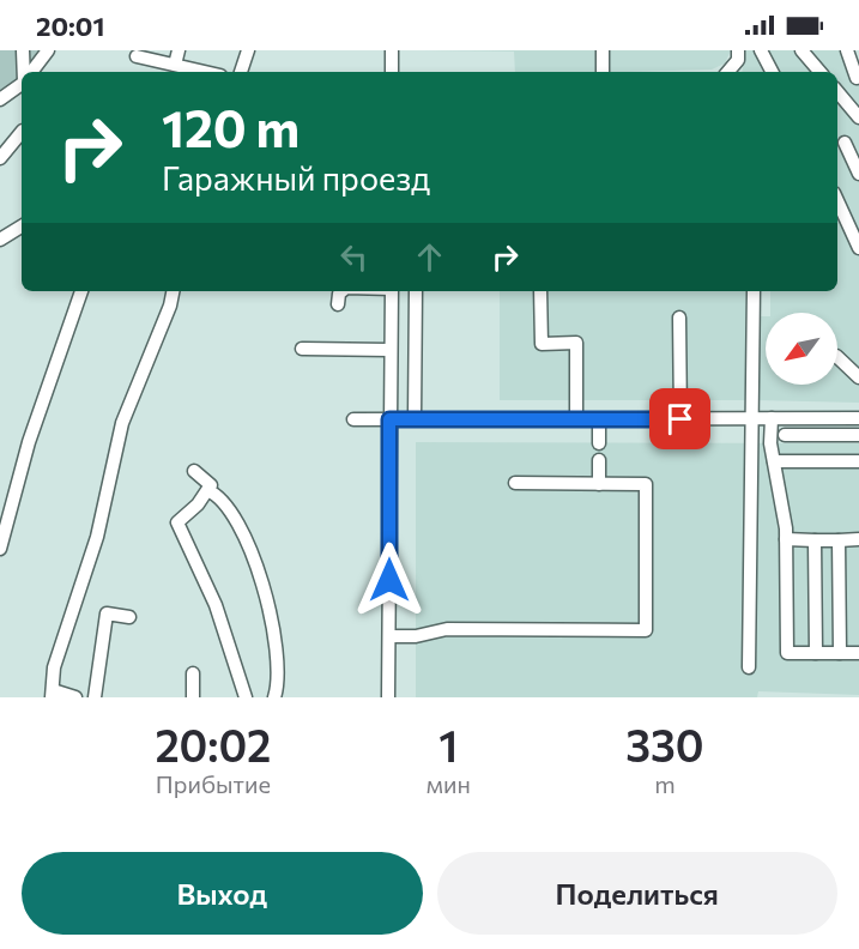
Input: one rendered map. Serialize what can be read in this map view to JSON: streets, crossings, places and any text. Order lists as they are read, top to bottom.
{
  "north": "bottom left",
  "page": {
    "status": "20:01",
    "turn": ["120 m", "Гаражный проезд"],
    "eta": [
      "20:02",
      "Прибытие",
      "1",
      "мин",
      "330",
      "m"
    ],
    "buttons": ["Выход", "Поделиться"]
  }
}
